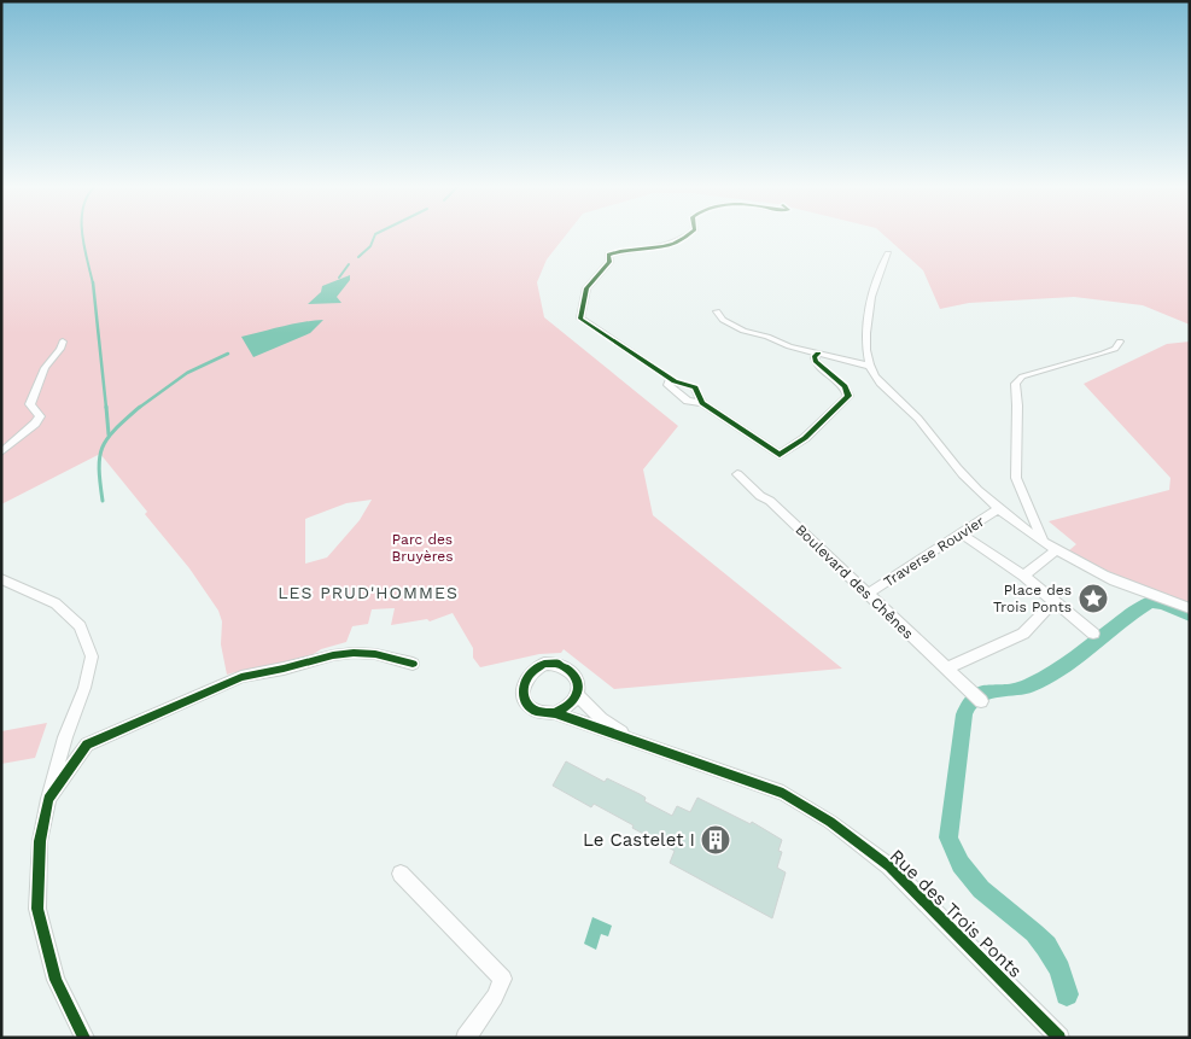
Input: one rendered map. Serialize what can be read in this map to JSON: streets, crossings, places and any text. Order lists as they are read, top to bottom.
{
  "streets": {
    "street": ["Traverse Rouvier", "Boulevard des Chênes", "Rue des Trois Ponts"]
  },
  "crossings": [
    ["Traverse Rouvier", "Boulevard des Chênes"]
  ],
  "districts": ["LES PRUD'HOMMES"],
  "parks": ["Parc des Bruyères"],
  "places": {
    "place": ["Place des Trois Ponts"],
    "building": ["Le Castelet I"]
  }
}
